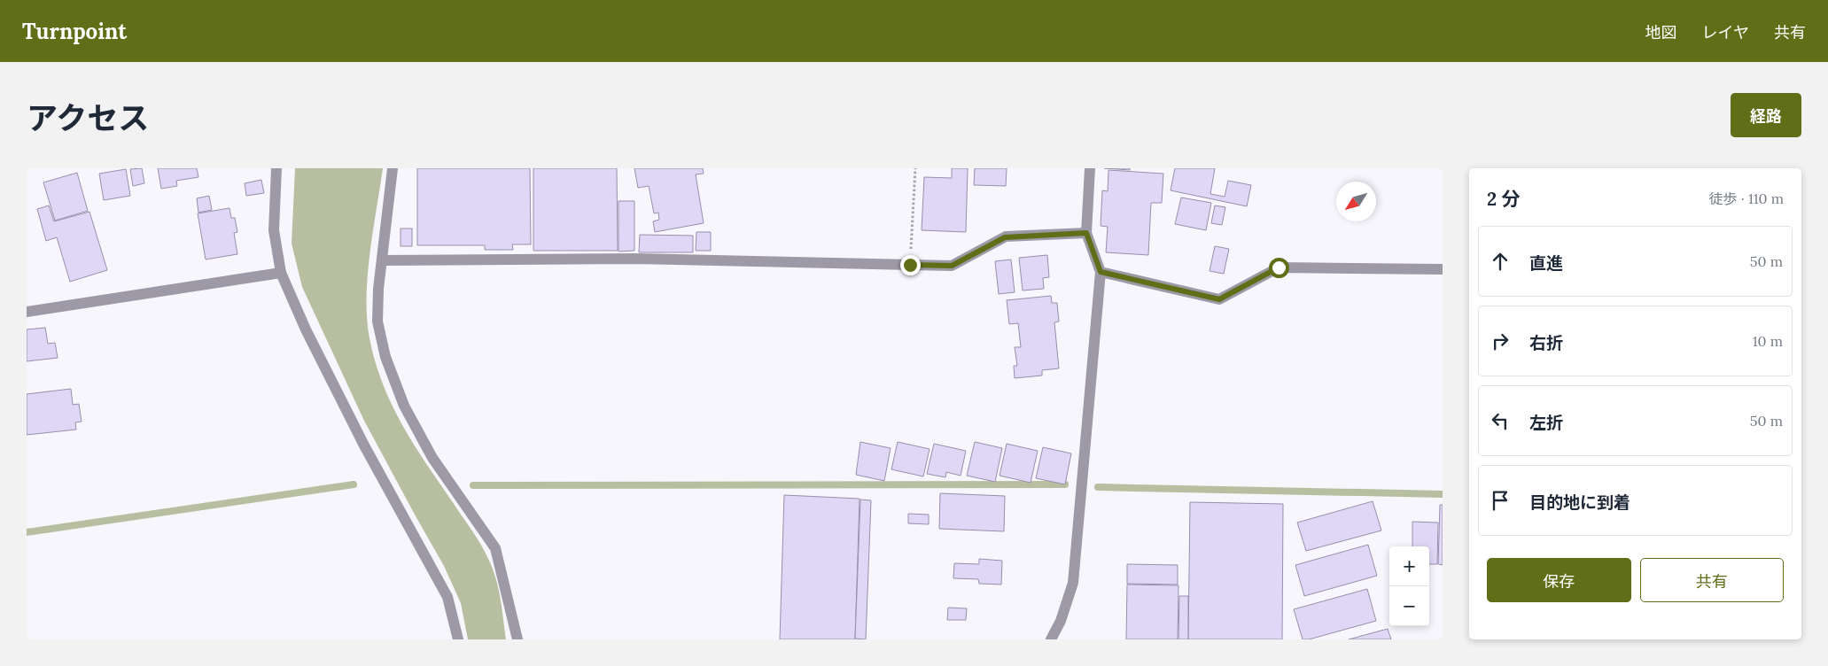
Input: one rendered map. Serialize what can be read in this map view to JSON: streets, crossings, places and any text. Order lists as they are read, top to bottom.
{
  "north": "bottom left",
  "page": {
    "header": "Turnpoint",
    "nav": ["地図", "レイヤ", "共有"],
    "title": "アクセス",
    "buttons": [
      "経路",
      ["保存", "共有"]
    ],
    "heading": ["2 分", "徒歩 · 110 m"],
    "list": [
      ["直進", "50 m"],
      ["右折", "10 m"],
      ["左折", "50 m"],
      "目的地に到着"
    ],
    "map_buttons": ["+", "−"]
  }
}
